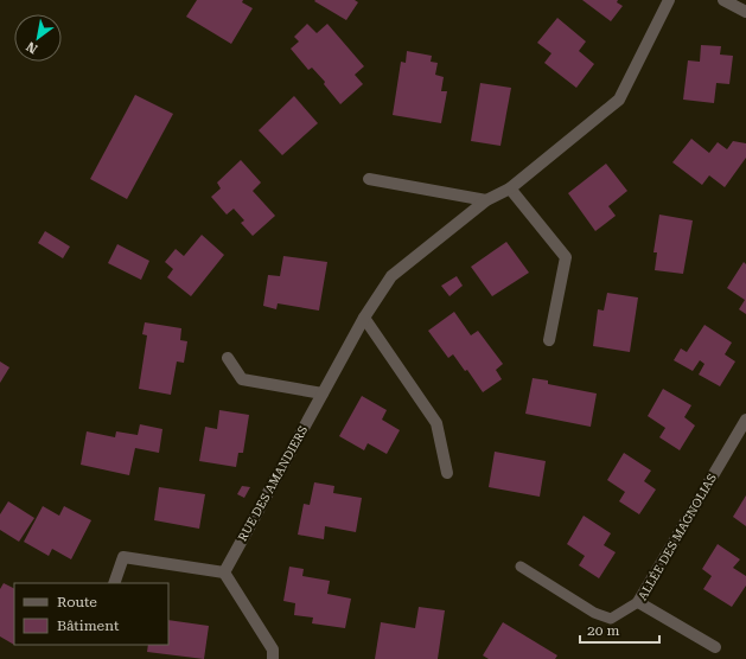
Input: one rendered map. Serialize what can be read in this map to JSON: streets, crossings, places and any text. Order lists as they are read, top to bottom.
{
  "streets": {
    "street": ["RUE DES AMANDIERS", "ALLÉE DES MAGNOLIAS"]
  },
  "legend": ["Route", "Bâtiment"],
  "scale_bar": "20 m",
  "north": "bottom left"
}
